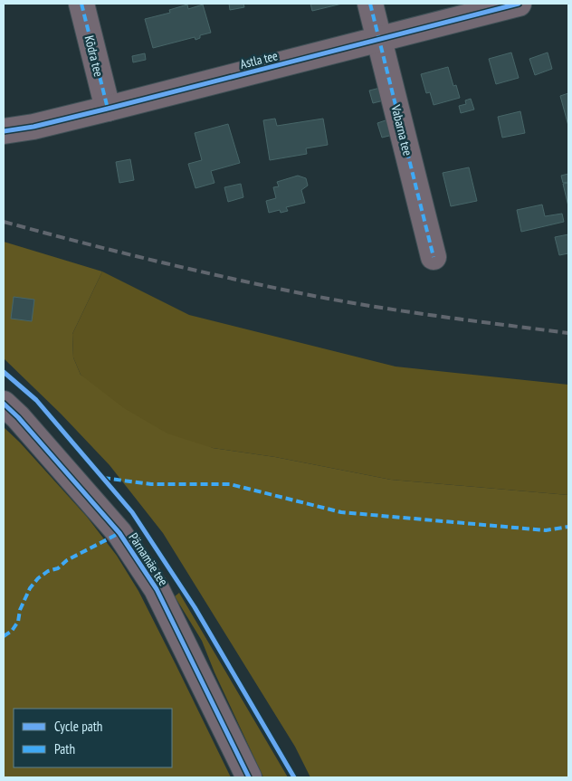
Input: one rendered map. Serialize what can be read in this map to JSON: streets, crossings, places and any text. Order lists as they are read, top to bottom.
{
  "streets": {
    "street": [
      "Kõdra tee",
      "Astla tee",
      "Vabarna tee",
      "Pärnamäe tee"
    ]
  },
  "crossings": [
    ["Kõdra tee", "Astla tee"],
    ["Astla tee", "Vabarna tee"]
  ],
  "legend": ["Cycle path", "Path"]
}
